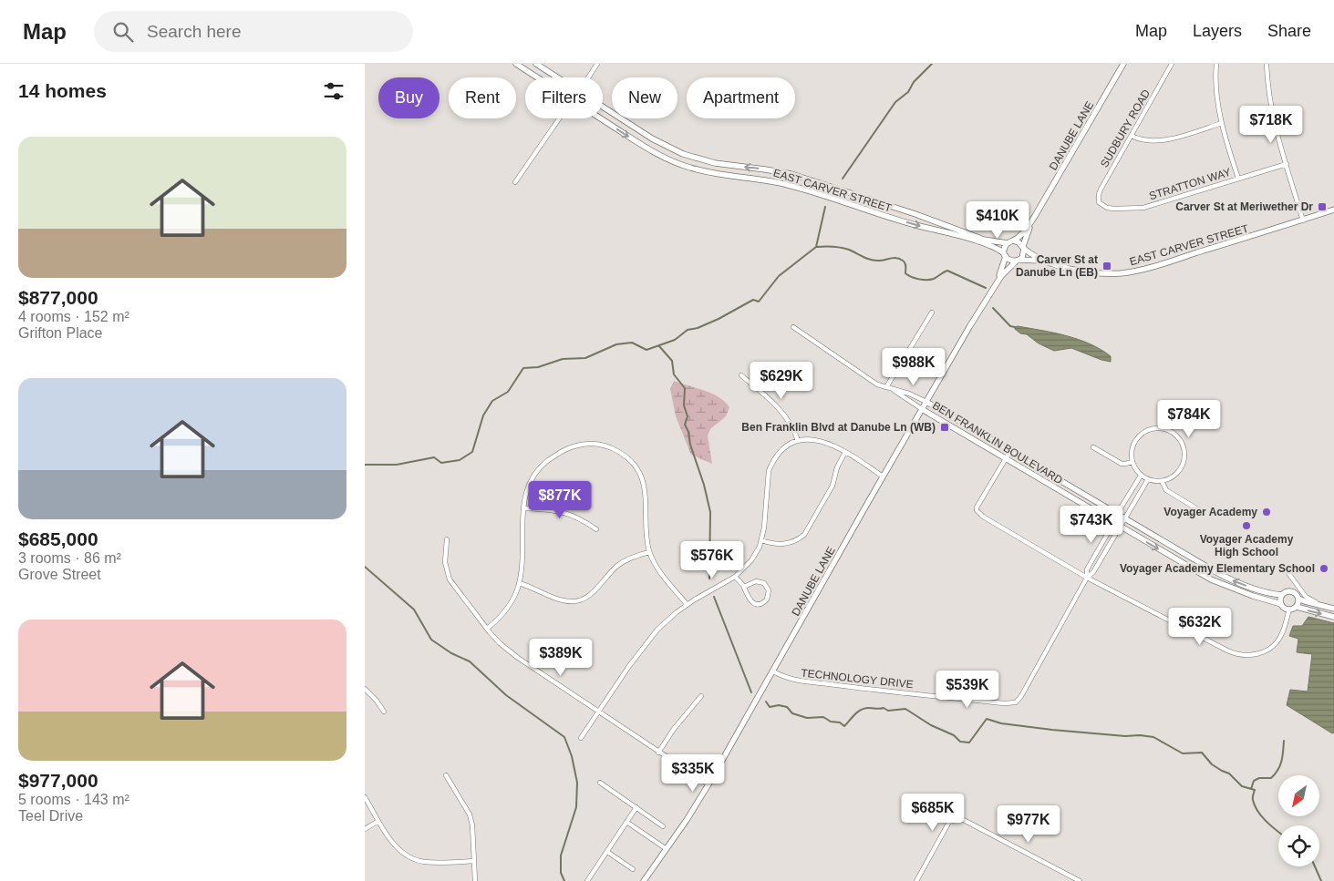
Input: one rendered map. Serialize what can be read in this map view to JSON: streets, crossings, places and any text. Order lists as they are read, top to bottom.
{
  "streets": {
    "street": [
      "SUDBURY ROAD",
      "DANUBE LANE",
      "STRATTON WAY",
      "EAST CARVER STREET",
      "BEN FRANKLIN BOULEVARD",
      "TECHNOLOGY DRIVE"
    ]
  },
  "crossings": [
    ["SUDBURY ROAD", "STRATTON WAY"],
    ["DANUBE LANE", "EAST CARVER STREET"],
    ["DANUBE LANE", "BEN FRANKLIN BOULEVARD"],
    ["DANUBE LANE", "TECHNOLOGY DRIVE"],
    ["BEN FRANKLIN BOULEVARD", "TECHNOLOGY DRIVE"]
  ],
  "places": {
    "transit": ["Carver St at Meriwether Dr", "Carver St at Danube Ln (EB)", "Ben Franklin Blvd at Danube Ln (WB)"],
    "other": ["Voyager Academy", "Voyager Academy High School", "Voyager Academy Elementary School"]
  },
  "north": "bottom left",
  "page": {
    "header": "Map",
    "search": "Search here",
    "nav": ["Map", "Layers", "Share"],
    "heading": "14 homes",
    "chip": [
      "Buy",
      "Rent",
      "Filters",
      "New",
      "Apartment"
    ],
    "price": [
      "$718K",
      "$410K",
      "$988K",
      "$629K",
      "$784K",
      "$877K",
      "$743K",
      "$576K",
      "$632K",
      "$389K",
      "$539K",
      "$335K",
      "$685K",
      "$977K"
    ],
    "list": [
      {
        "name": "$877,000",
        "note": "4 rooms · 152 m² · Grifton Place"
      },
      {
        "name": "$685,000",
        "note": "3 rooms · 86 m² · Grove Street"
      },
      {
        "name": "$977,000",
        "note": "5 rooms · 143 m² · Teel Drive"
      }
    ]
  }
}
